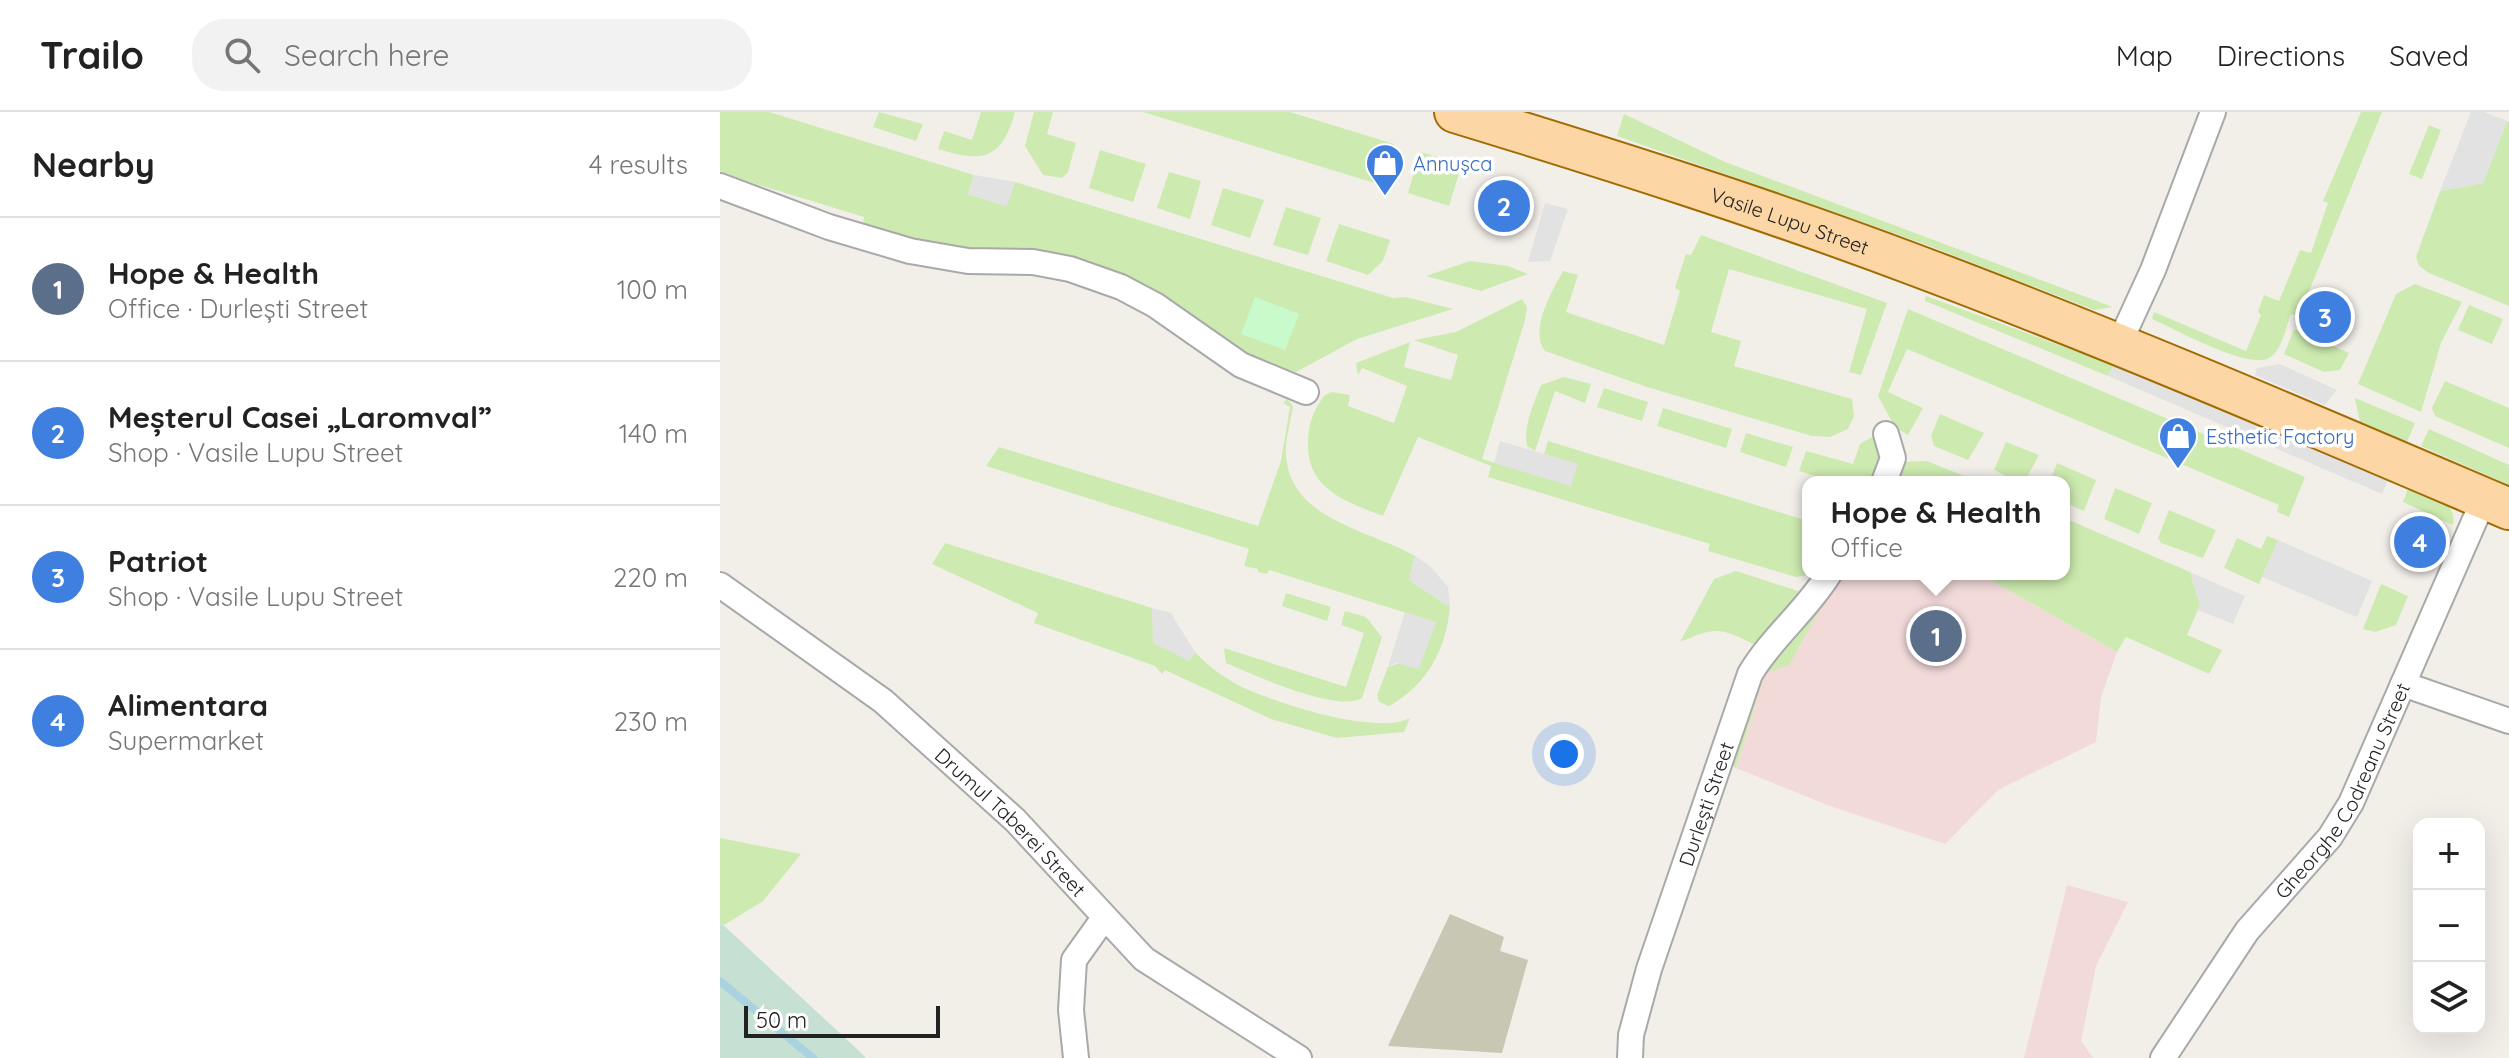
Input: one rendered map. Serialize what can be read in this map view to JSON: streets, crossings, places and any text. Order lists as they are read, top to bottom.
{
  "streets": {
    "main road": ["Vasile Lupu Street"],
    "street": ["Gheorghe Codreanu Street", "Durlești Street", "Drumul Taberei Street"]
  },
  "crossings": [
    ["Vasile Lupu Street", "Gheorghe Codreanu Street"]
  ],
  "places": {
    "shop": ["Annușca", "Esthetic Factory"]
  },
  "scale_bar": "50 m",
  "page": {
    "header": "Trailo",
    "search": "Search here",
    "nav": ["Map", "Directions", "Saved"],
    "heading": ["Nearby", "4 results"],
    "pins": [
      "2",
      "3",
      "4",
      "1"
    ],
    "list": [
      {
        "mark": "1",
        "name": "Hope & Health",
        "note": "Office · Durlești Street",
        "value": "100 m"
      },
      {
        "mark": "2",
        "name": "Meșterul Casei „Laromval”",
        "note": "Shop · Vasile Lupu Street",
        "value": "140 m"
      },
      {
        "mark": "3",
        "name": "Patriot",
        "note": "Shop · Vasile Lupu Street",
        "value": "220 m"
      },
      {
        "mark": "4",
        "name": "Alimentara",
        "note": "Supermarket",
        "value": "230 m"
      }
    ],
    "popup": ["Hope & Health", "Office"],
    "map_buttons": ["+", "−"],
    "scale": "50 m"
  }
}
